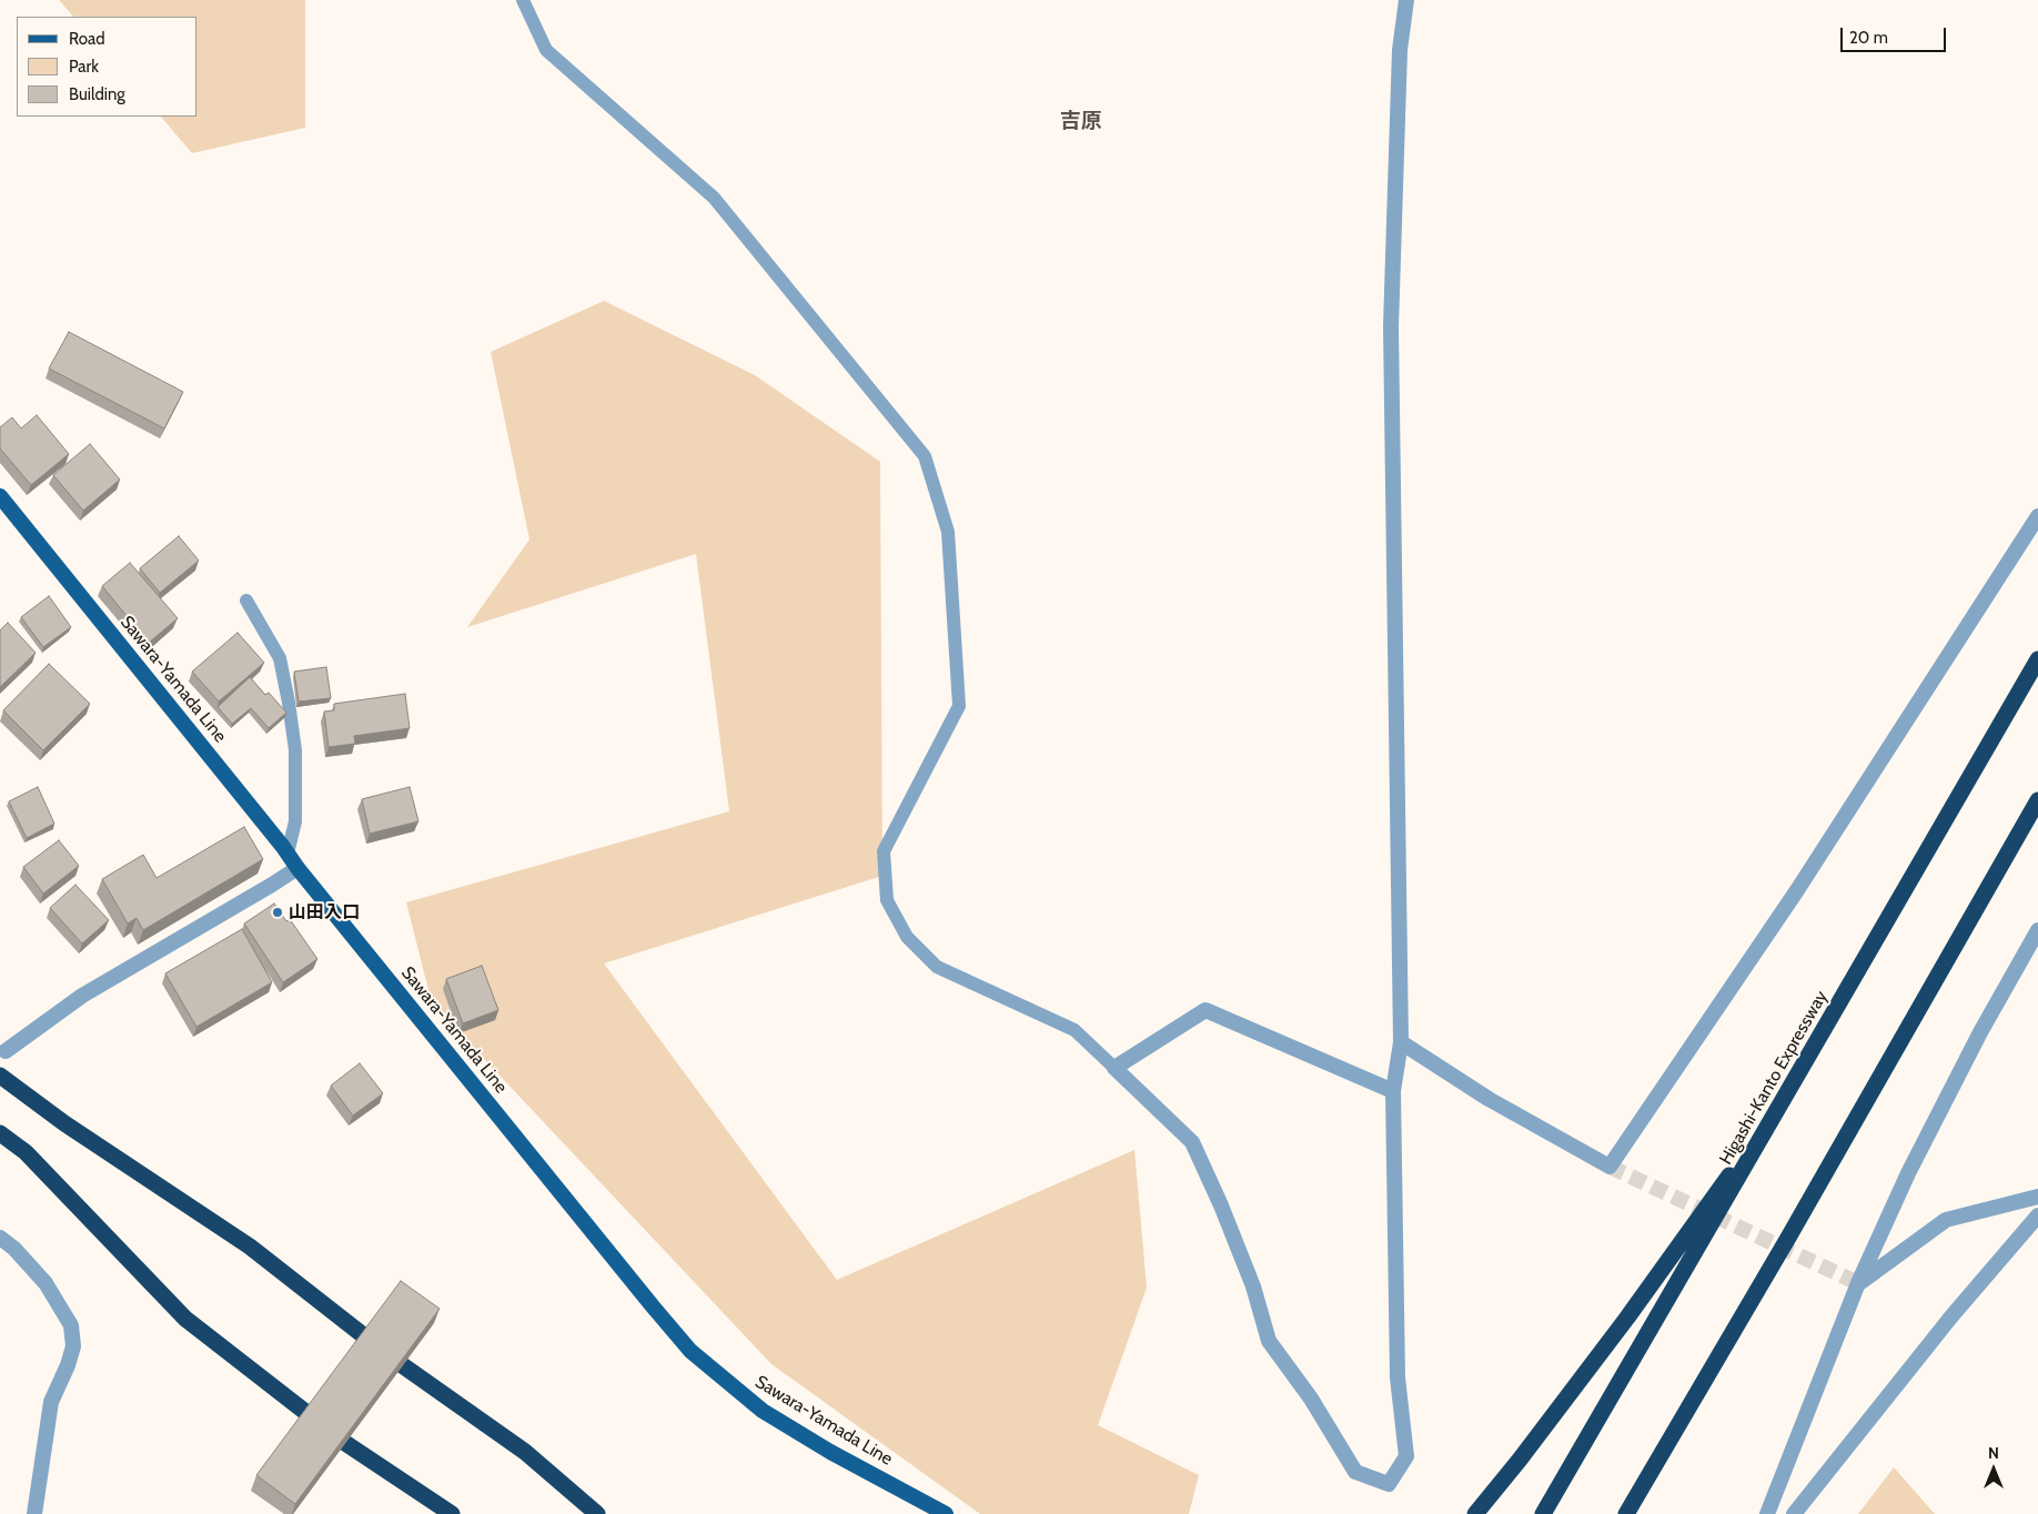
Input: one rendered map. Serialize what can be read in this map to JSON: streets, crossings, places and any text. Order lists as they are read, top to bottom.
{
  "streets": {
    "highway": ["Higashi-Kanto Expressway"],
    "main road": ["Sawara-Yamada Line"]
  },
  "districts": ["吉原"],
  "places": ["山田入口"],
  "legend": ["Road", "Park", "Building"],
  "scale_bar": "20 m",
  "north": "top"
}
